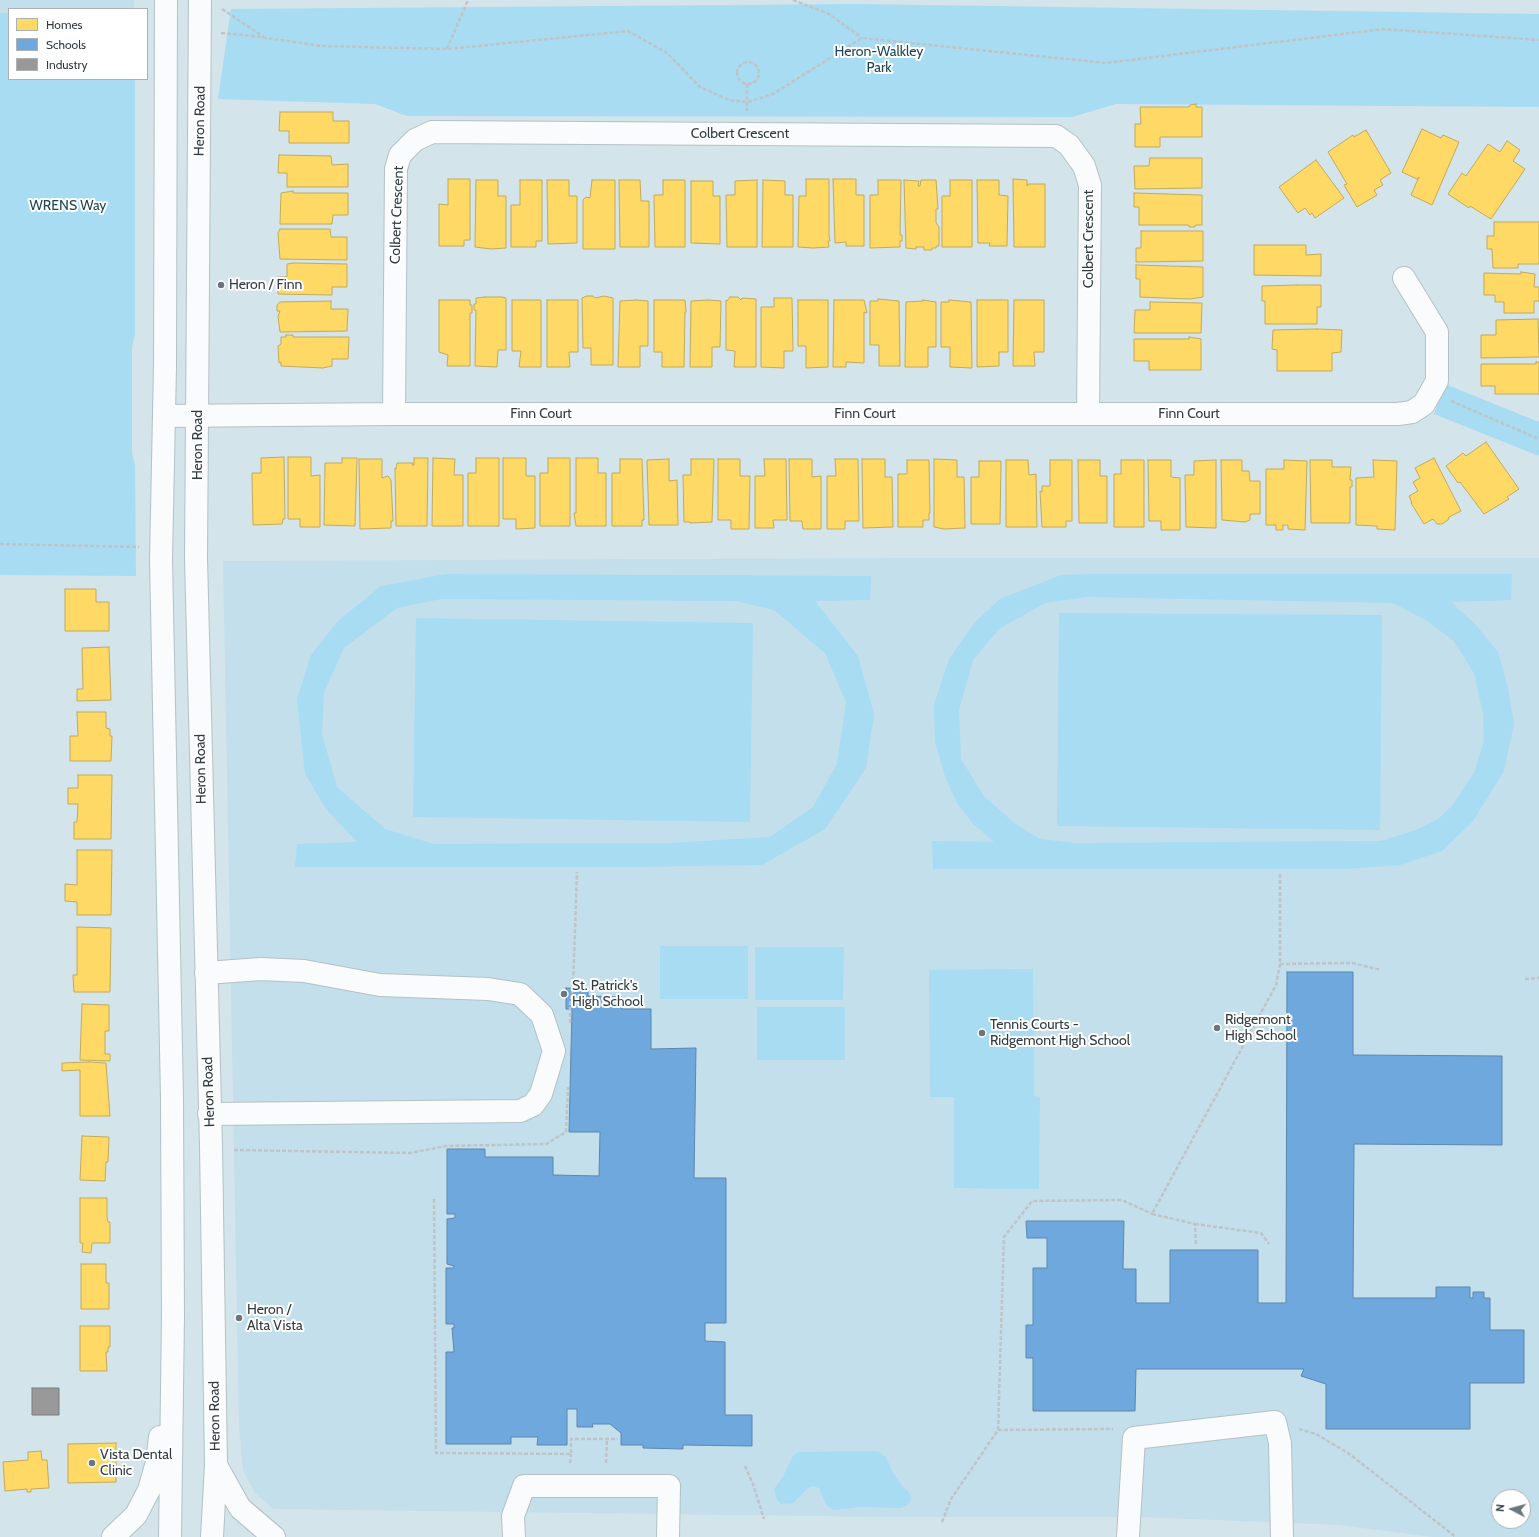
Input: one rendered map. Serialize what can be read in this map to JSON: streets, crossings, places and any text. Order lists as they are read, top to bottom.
{
  "streets": {
    "main road": ["Heron Road", "Colbert Crescent", "Finn Court"]
  },
  "crossings": [
    ["Heron Road", "Finn Court"],
    ["Colbert Crescent", "Finn Court"]
  ],
  "parks": ["Heron-Walkley Park", "WRENS Way"],
  "places": [
    "Heron / Finn",
    "St. Patrick's High School",
    "Ridgemont High School",
    "Tennis Courts - Ridgemont High School",
    "Heron / Alta Vista",
    "Vista Dental Clinic"
  ],
  "legend": ["Homes", "Schools", "Industry"],
  "north": "left"
}
